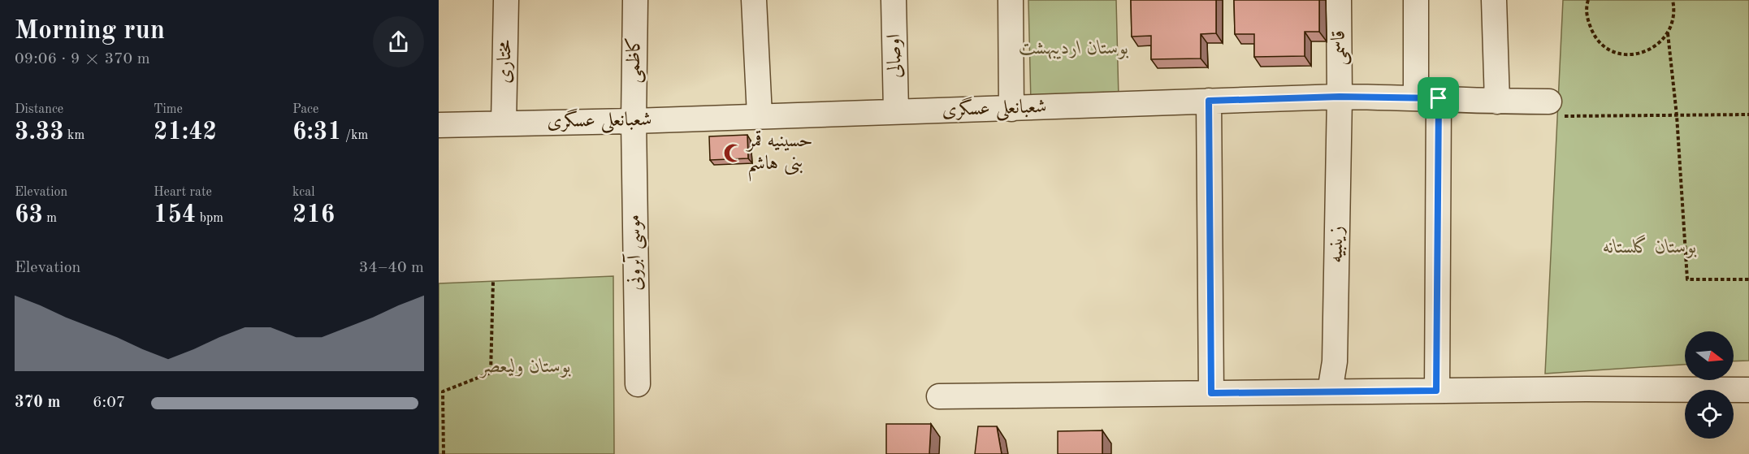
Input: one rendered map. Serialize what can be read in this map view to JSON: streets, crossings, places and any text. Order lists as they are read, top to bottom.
{
  "streets": {
    "street": [
      "قاسمی",
      "اوصالی",
      "کاظمی",
      "مختاری",
      "شعبانعلی عسگری",
      "زینبیه",
      "موسی آبرونی"
    ]
  },
  "crossings": [
    ["قاسمی", "شعبانعلی عسگری"],
    ["قاسمی", "زینبیه"],
    ["اوصالی", "شعبانعلی عسگری"],
    ["کاظمی", "شعبانعلی عسگری"],
    ["کاظمی", "موسی آبرونی"],
    ["مختاری", "شعبانعلی عسگری"],
    ["شعبانعلی عسگری", "زینبیه"],
    ["شعبانعلی عسگری", "موسی آبرونی"]
  ],
  "parks": ["بوستان اردیبهشت", "بوستان گلستانه", "بوستان ولیعصر"],
  "places": {
    "mosque": ["حسینیه قمر بنی هاشم"]
  },
  "north": "right",
  "page": {
    "heading": ["Morning run", "09:06 · 9 × 370 m"],
    "stats": [
      ["Distance", "3.33 km"],
      ["Time", "21:42"],
      ["Pace", "6:31 /km"],
      ["Elevation", "63 m"],
      ["Heart rate", "154 bpm"],
      ["kcal", "216"]
    ],
    "chart": ["Elevation", "34–40 m"],
    "list": [
      {
        "name": "370 m",
        "note": "6:07"
      }
    ]
  }
}
